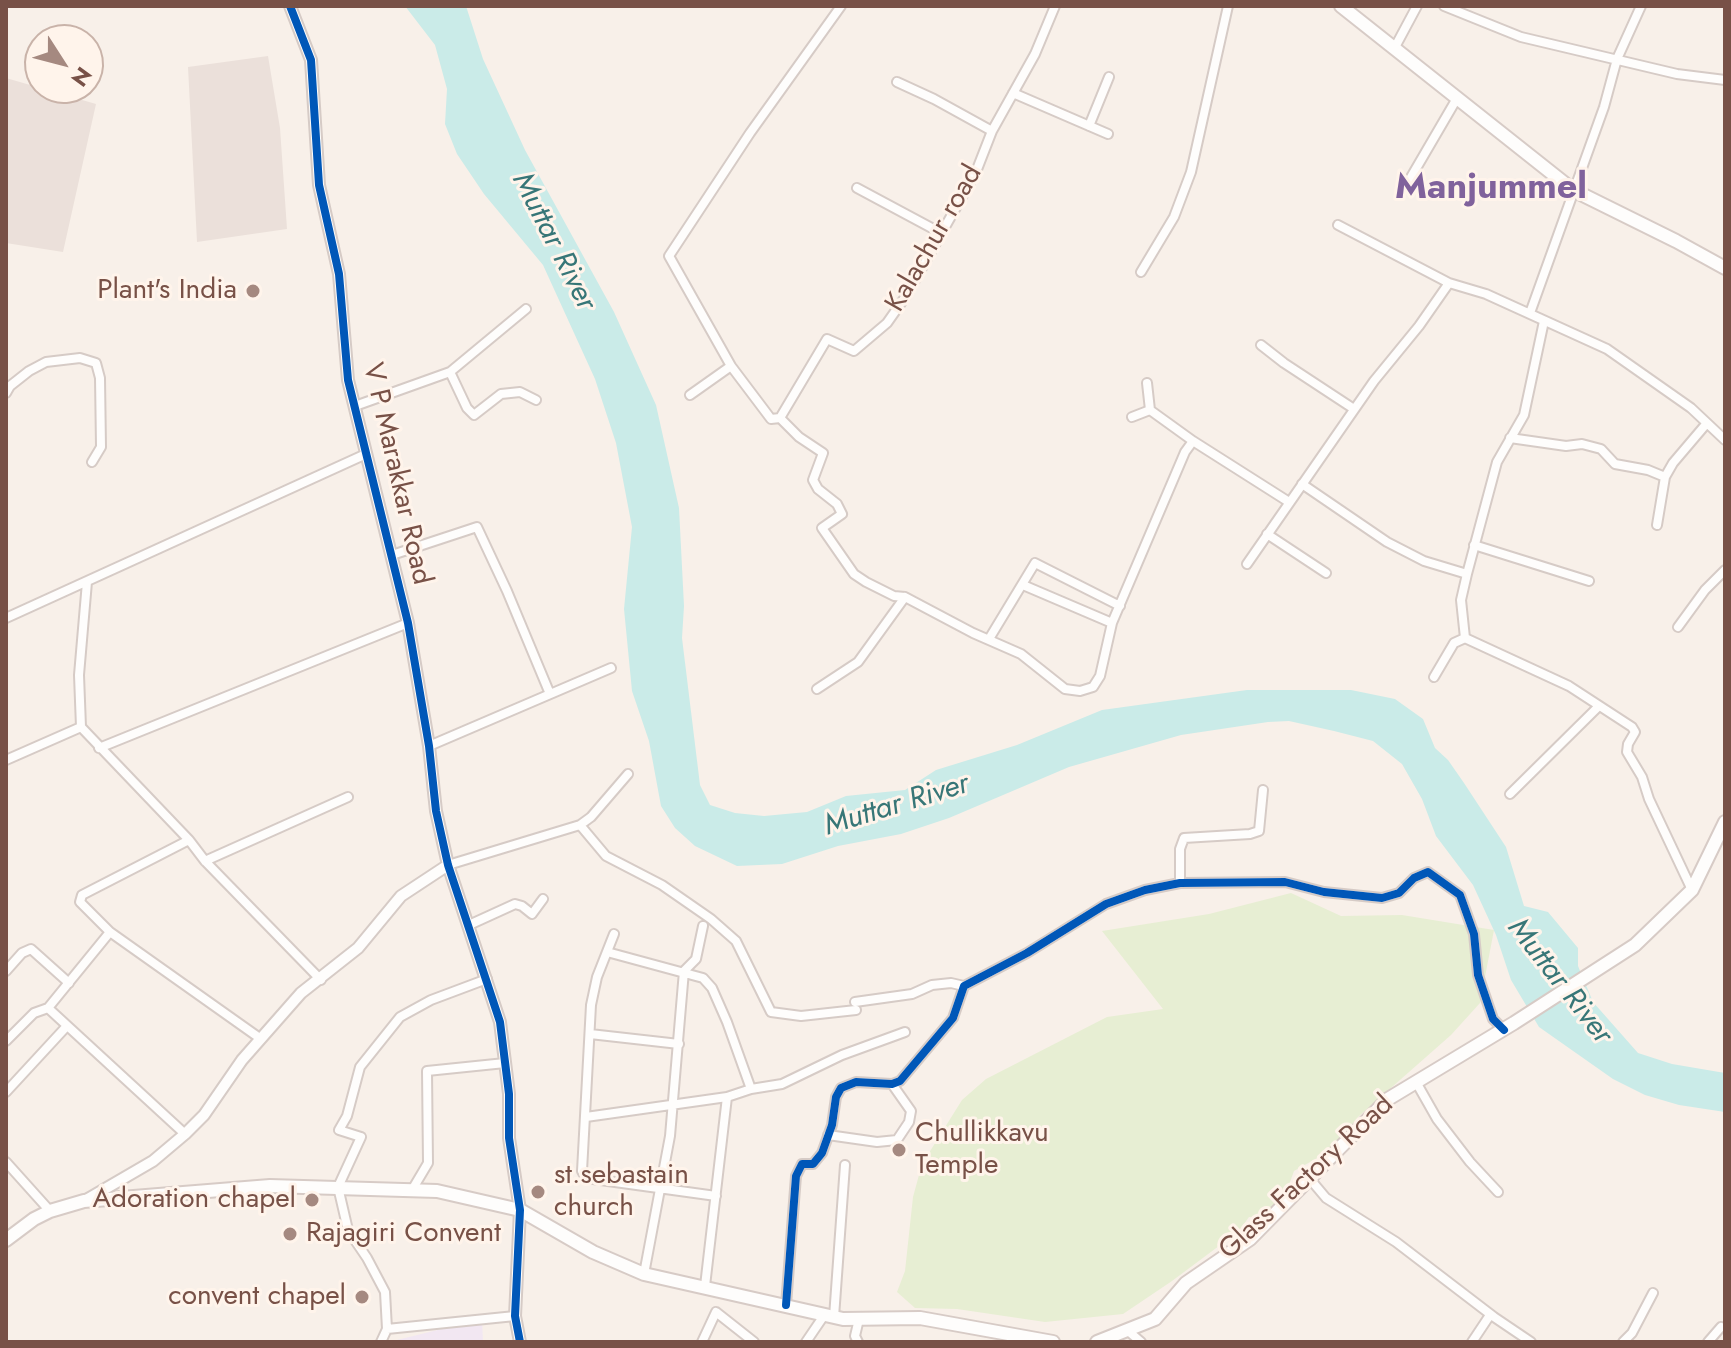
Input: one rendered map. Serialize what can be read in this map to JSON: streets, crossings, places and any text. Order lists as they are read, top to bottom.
{
  "streets": {
    "main road": ["Glass Factory Road"],
    "street": ["Kalachur road", "V P Marakkar Road"]
  },
  "districts": ["Manjummel"],
  "water": ["Muttar River"],
  "places": [
    "Plant's India",
    "Chullikkavu Temple",
    "st.sebastain church",
    "Adoration chapel",
    "Rajagiri Convent",
    "convent chapel"
  ],
  "north": "bottom right"
}
